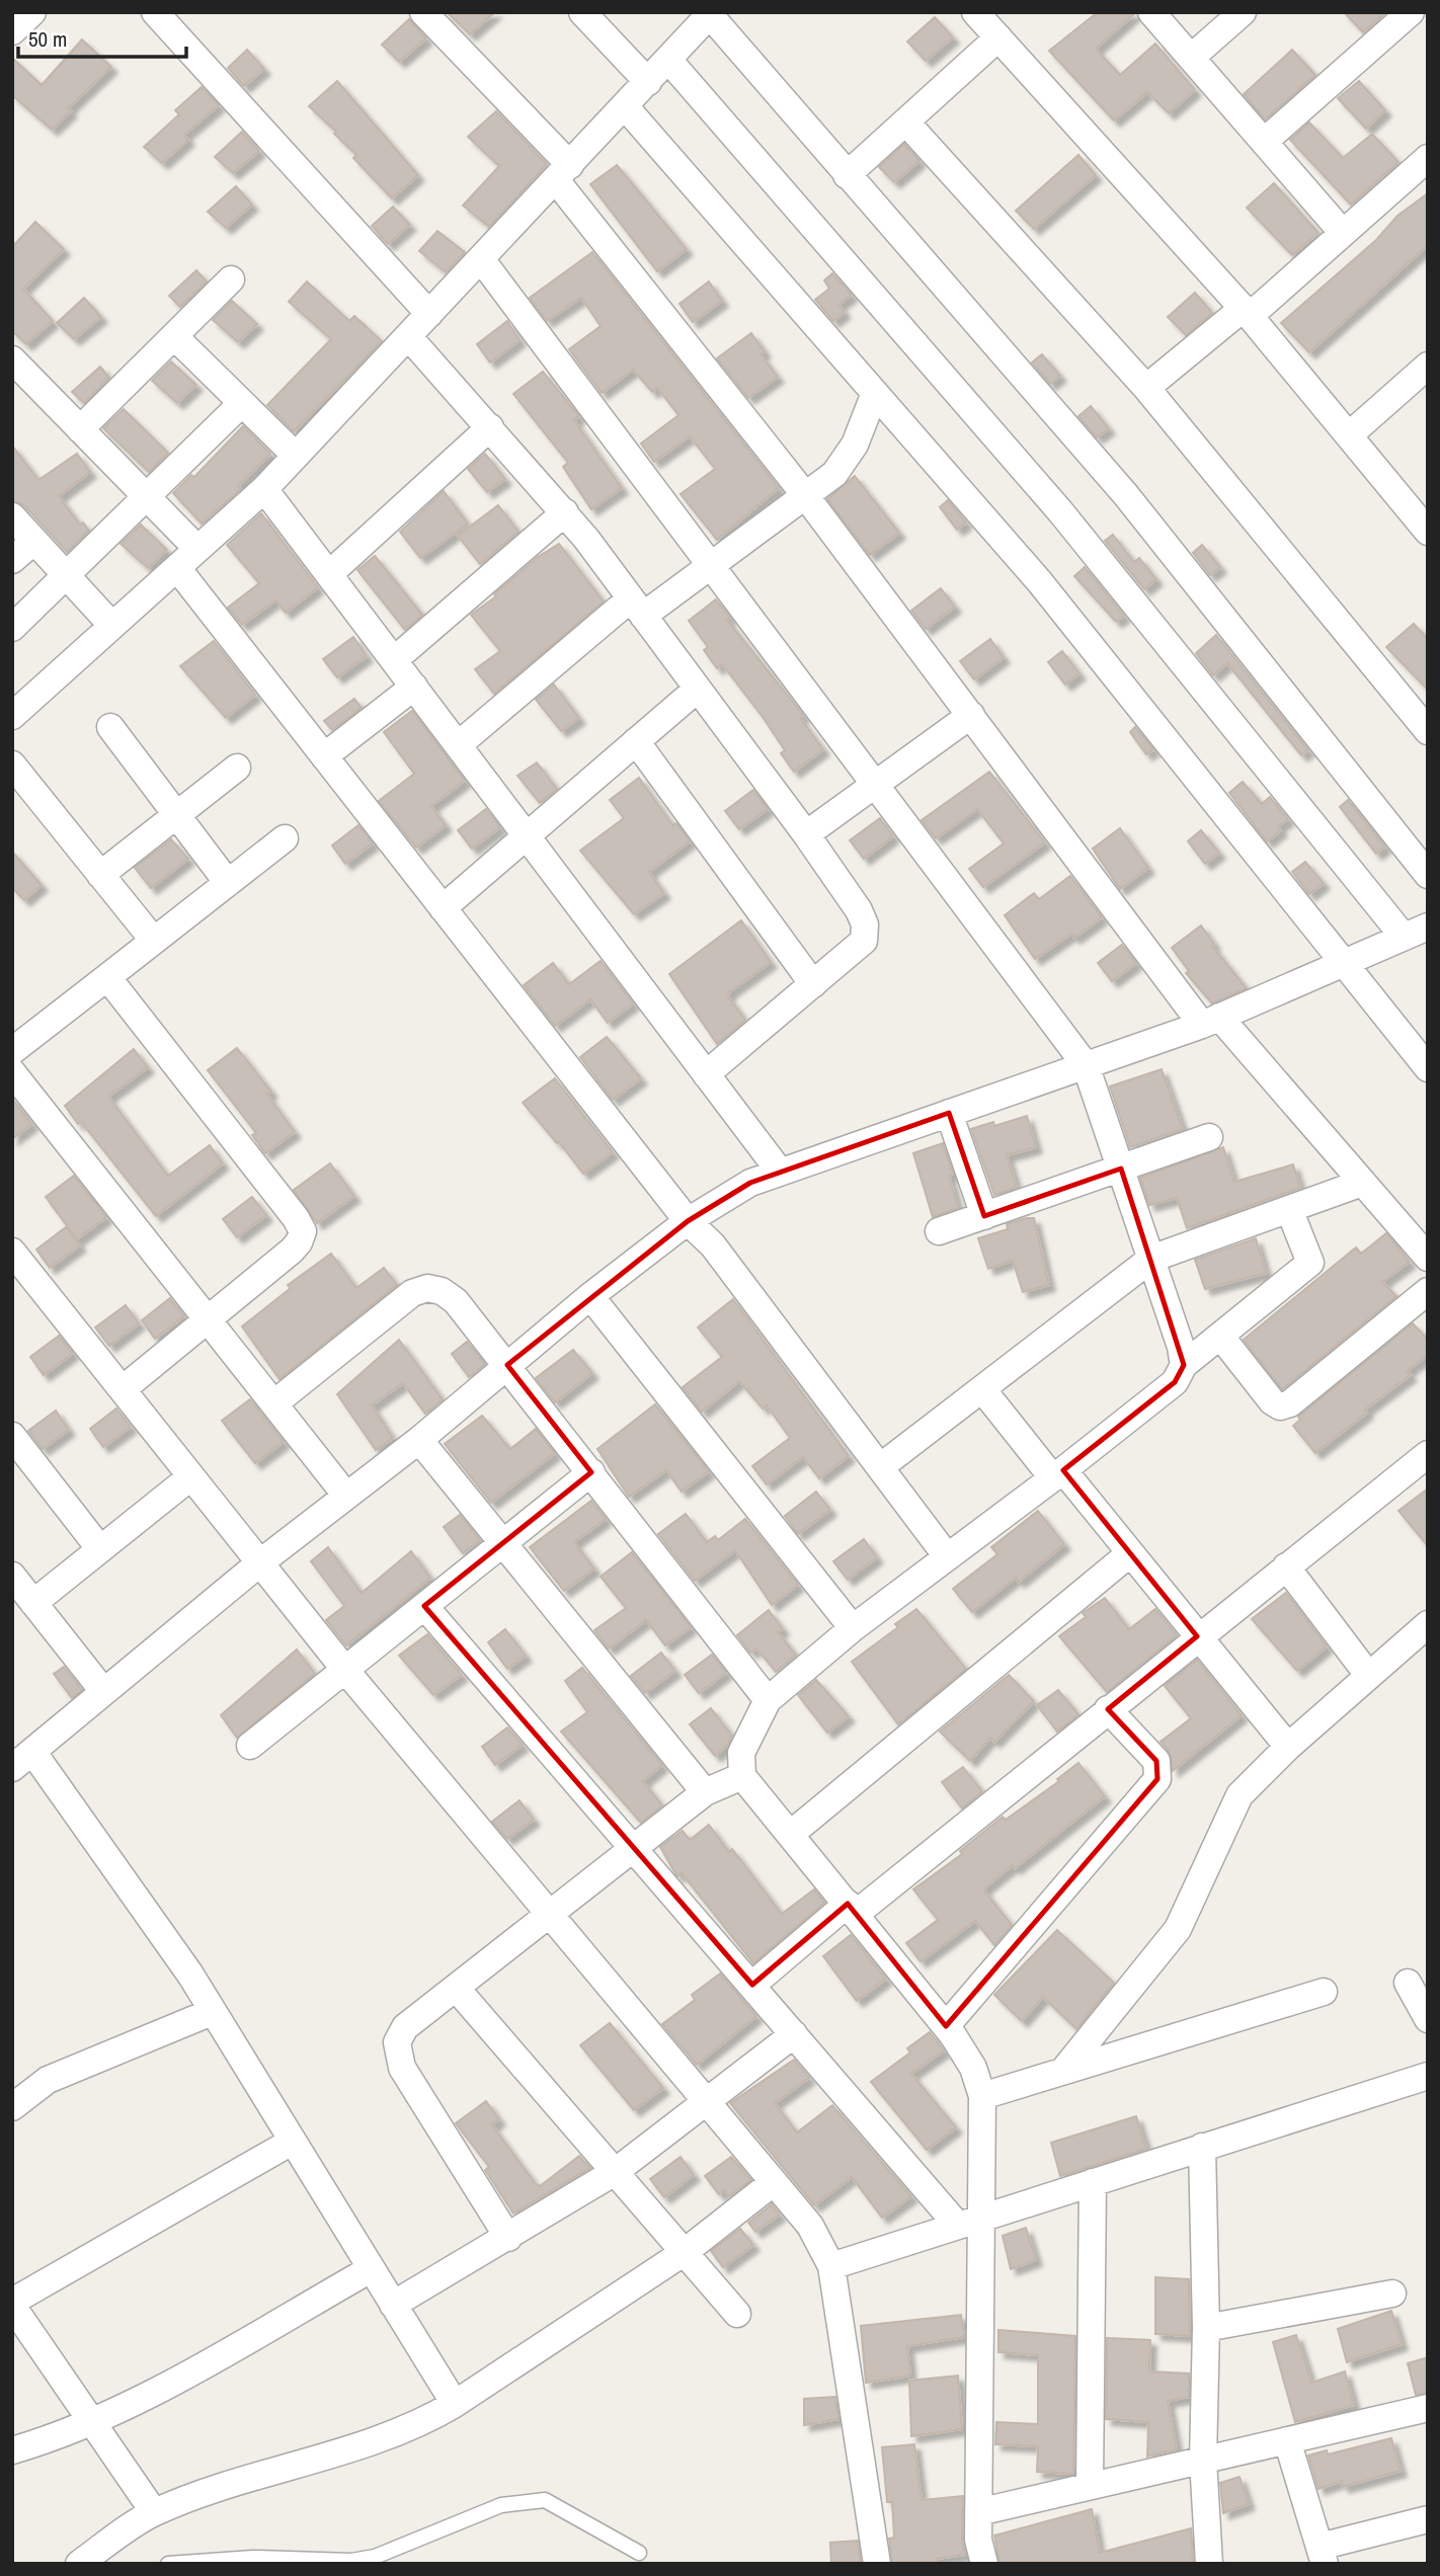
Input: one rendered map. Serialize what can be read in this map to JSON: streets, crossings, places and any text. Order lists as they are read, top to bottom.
{
  "scale_bar": "50 m"
}
